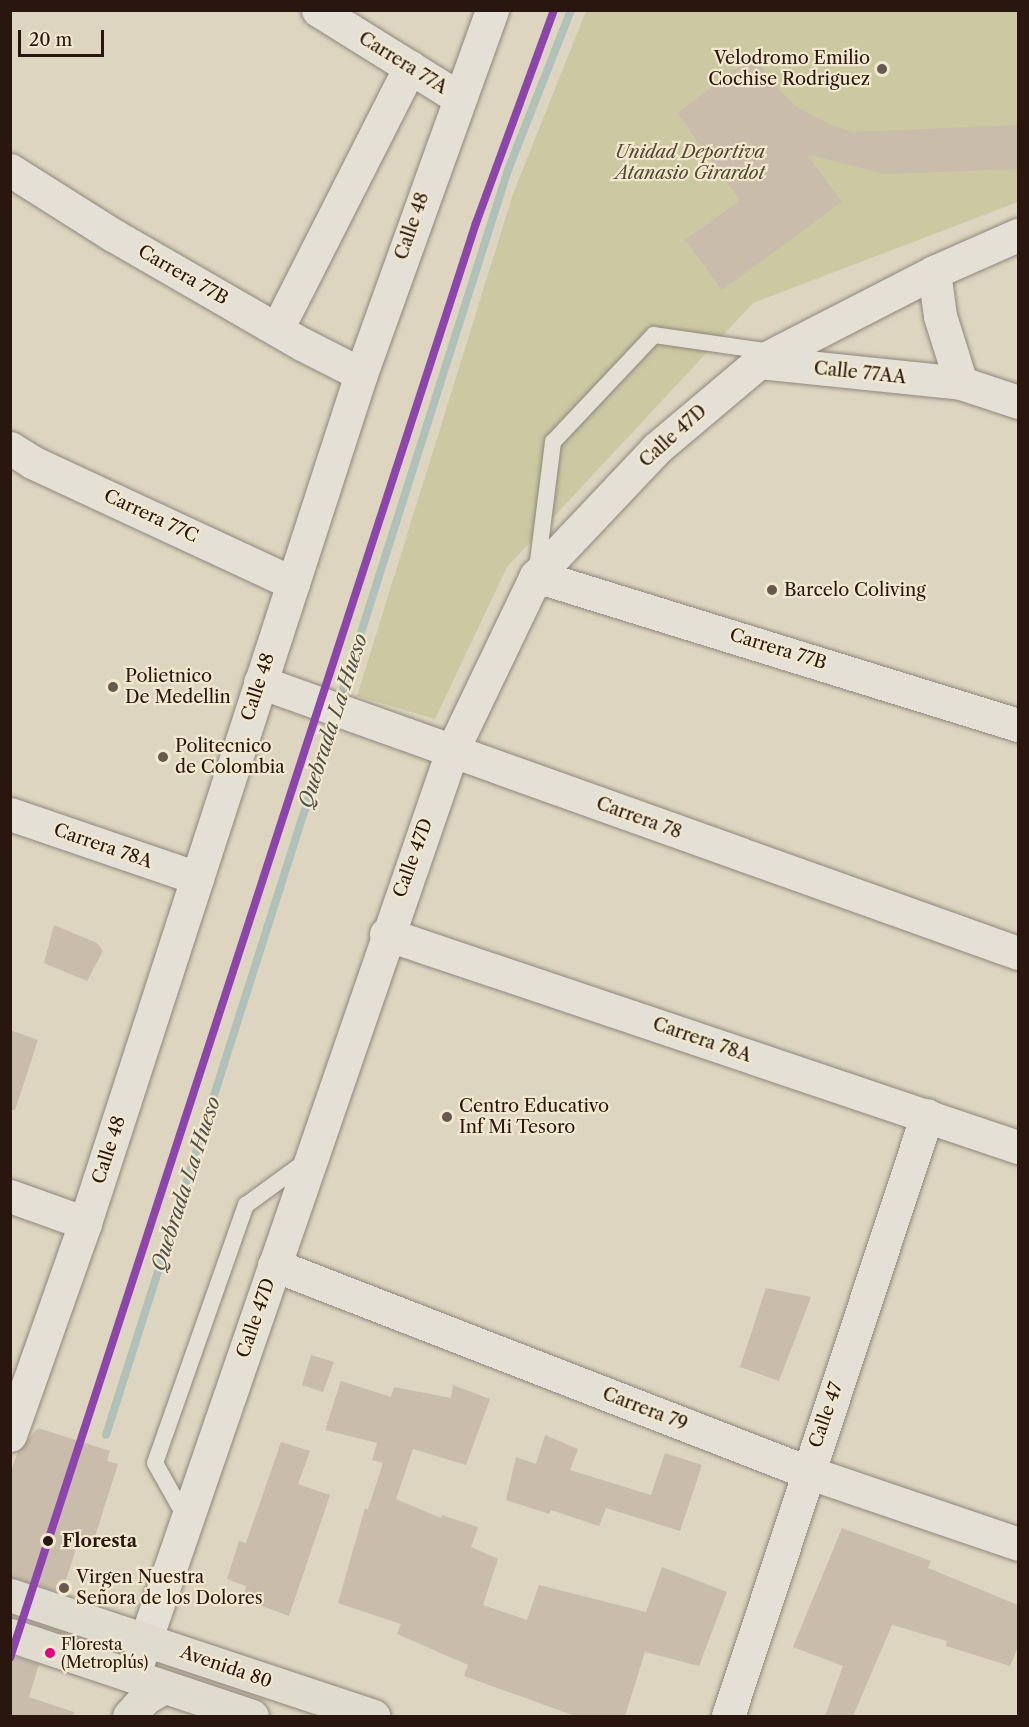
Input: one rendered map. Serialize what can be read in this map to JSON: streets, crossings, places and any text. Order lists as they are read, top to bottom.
{
  "streets": {
    "main road": ["Avenida 80"],
    "street": [
      "Carrera 77A",
      "Calle 48",
      "Carrera 77B",
      "Calle 77AA",
      "Calle 47D",
      "Carrera 77C",
      "Carrera 78",
      "Carrera 78A",
      "Carrera 79",
      "Calle 47"
    ]
  },
  "crossings": [
    ["Carrera 77A", "Calle 48"],
    ["Calle 48", "Carrera 77B"],
    ["Calle 48", "Carrera 77C"],
    ["Calle 48", "Carrera 78"],
    ["Calle 48", "Carrera 78A"],
    ["Carrera 77B", "Calle 47D"],
    ["Calle 77AA", "Calle 47D"],
    ["Calle 47D", "Carrera 78"],
    ["Calle 47D", "Carrera 78A"],
    ["Calle 47D", "Carrera 79"],
    ["Calle 47D", "Avenida 80"],
    ["Carrera 78A", "Calle 47"],
    ["Carrera 79", "Calle 47"]
  ],
  "water": ["Quebrada La Hueso"],
  "parks": ["Unidad Deportiva Atanasio Girardot"],
  "places": [
    "Velodromo Emilio Cochise Rodriguez",
    "Barcelo Coliving",
    "Polietnico De Medellin",
    "Politecnico de Colombia",
    "Centro Educativo Inf Mi Tesoro",
    "Floresta",
    "Virgen Nuestra Señora de los Dolores",
    "Floresta (Metroplús)"
  ],
  "scale_bar": "20 m"
}
